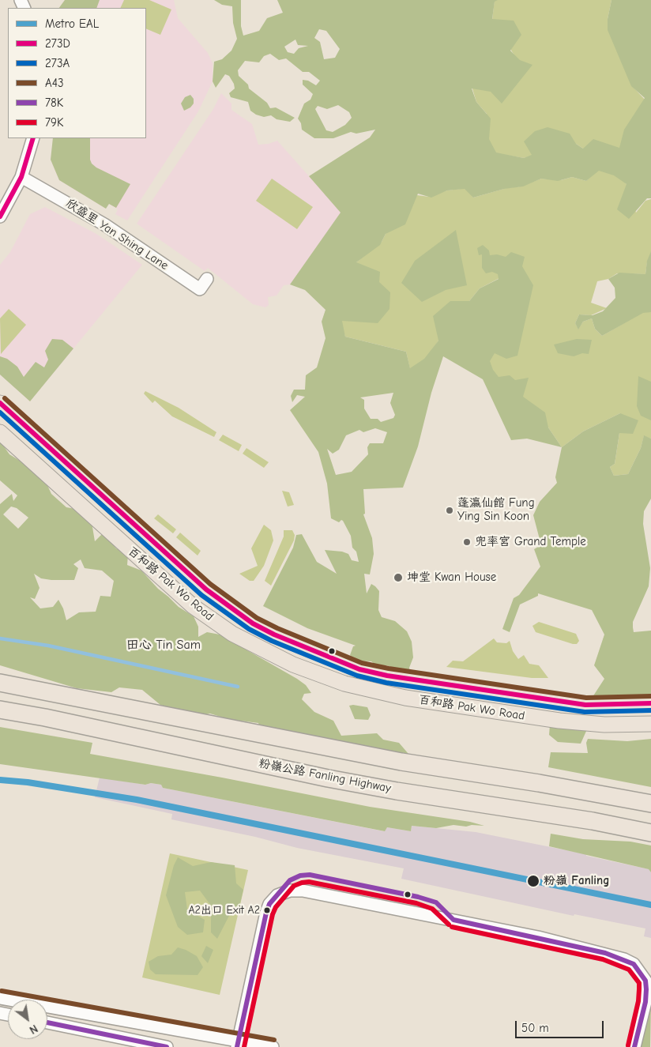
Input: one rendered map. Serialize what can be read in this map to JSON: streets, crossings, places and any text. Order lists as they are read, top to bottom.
{
  "streets": {
    "highway": ["粉嶺公路 Fanling Highway"],
    "main road": ["百和路 Pak Wo Road"],
    "street": ["欣盛里 Yan Shing Lane"]
  },
  "districts": ["田心 Tin Sam"],
  "places": [
    "蓬瀛仙館 Fung Ying Sin Koon",
    "兜率宮 Grand Temple",
    "坤堂 Kwan House",
    "粉嶺 Fanling",
    "A2出口 Exit A2"
  ],
  "lines": [
    "transit line 273D",
    "transit line A43",
    "transit line 273A",
    "metro line EAL",
    "transit line 78K",
    "transit line 79K"
  ],
  "legend": [
    "Metro EAL",
    "273D",
    "273A",
    "A43",
    "78K",
    "79K"
  ],
  "scale_bar": "50 m",
  "north": "bottom right"
}
